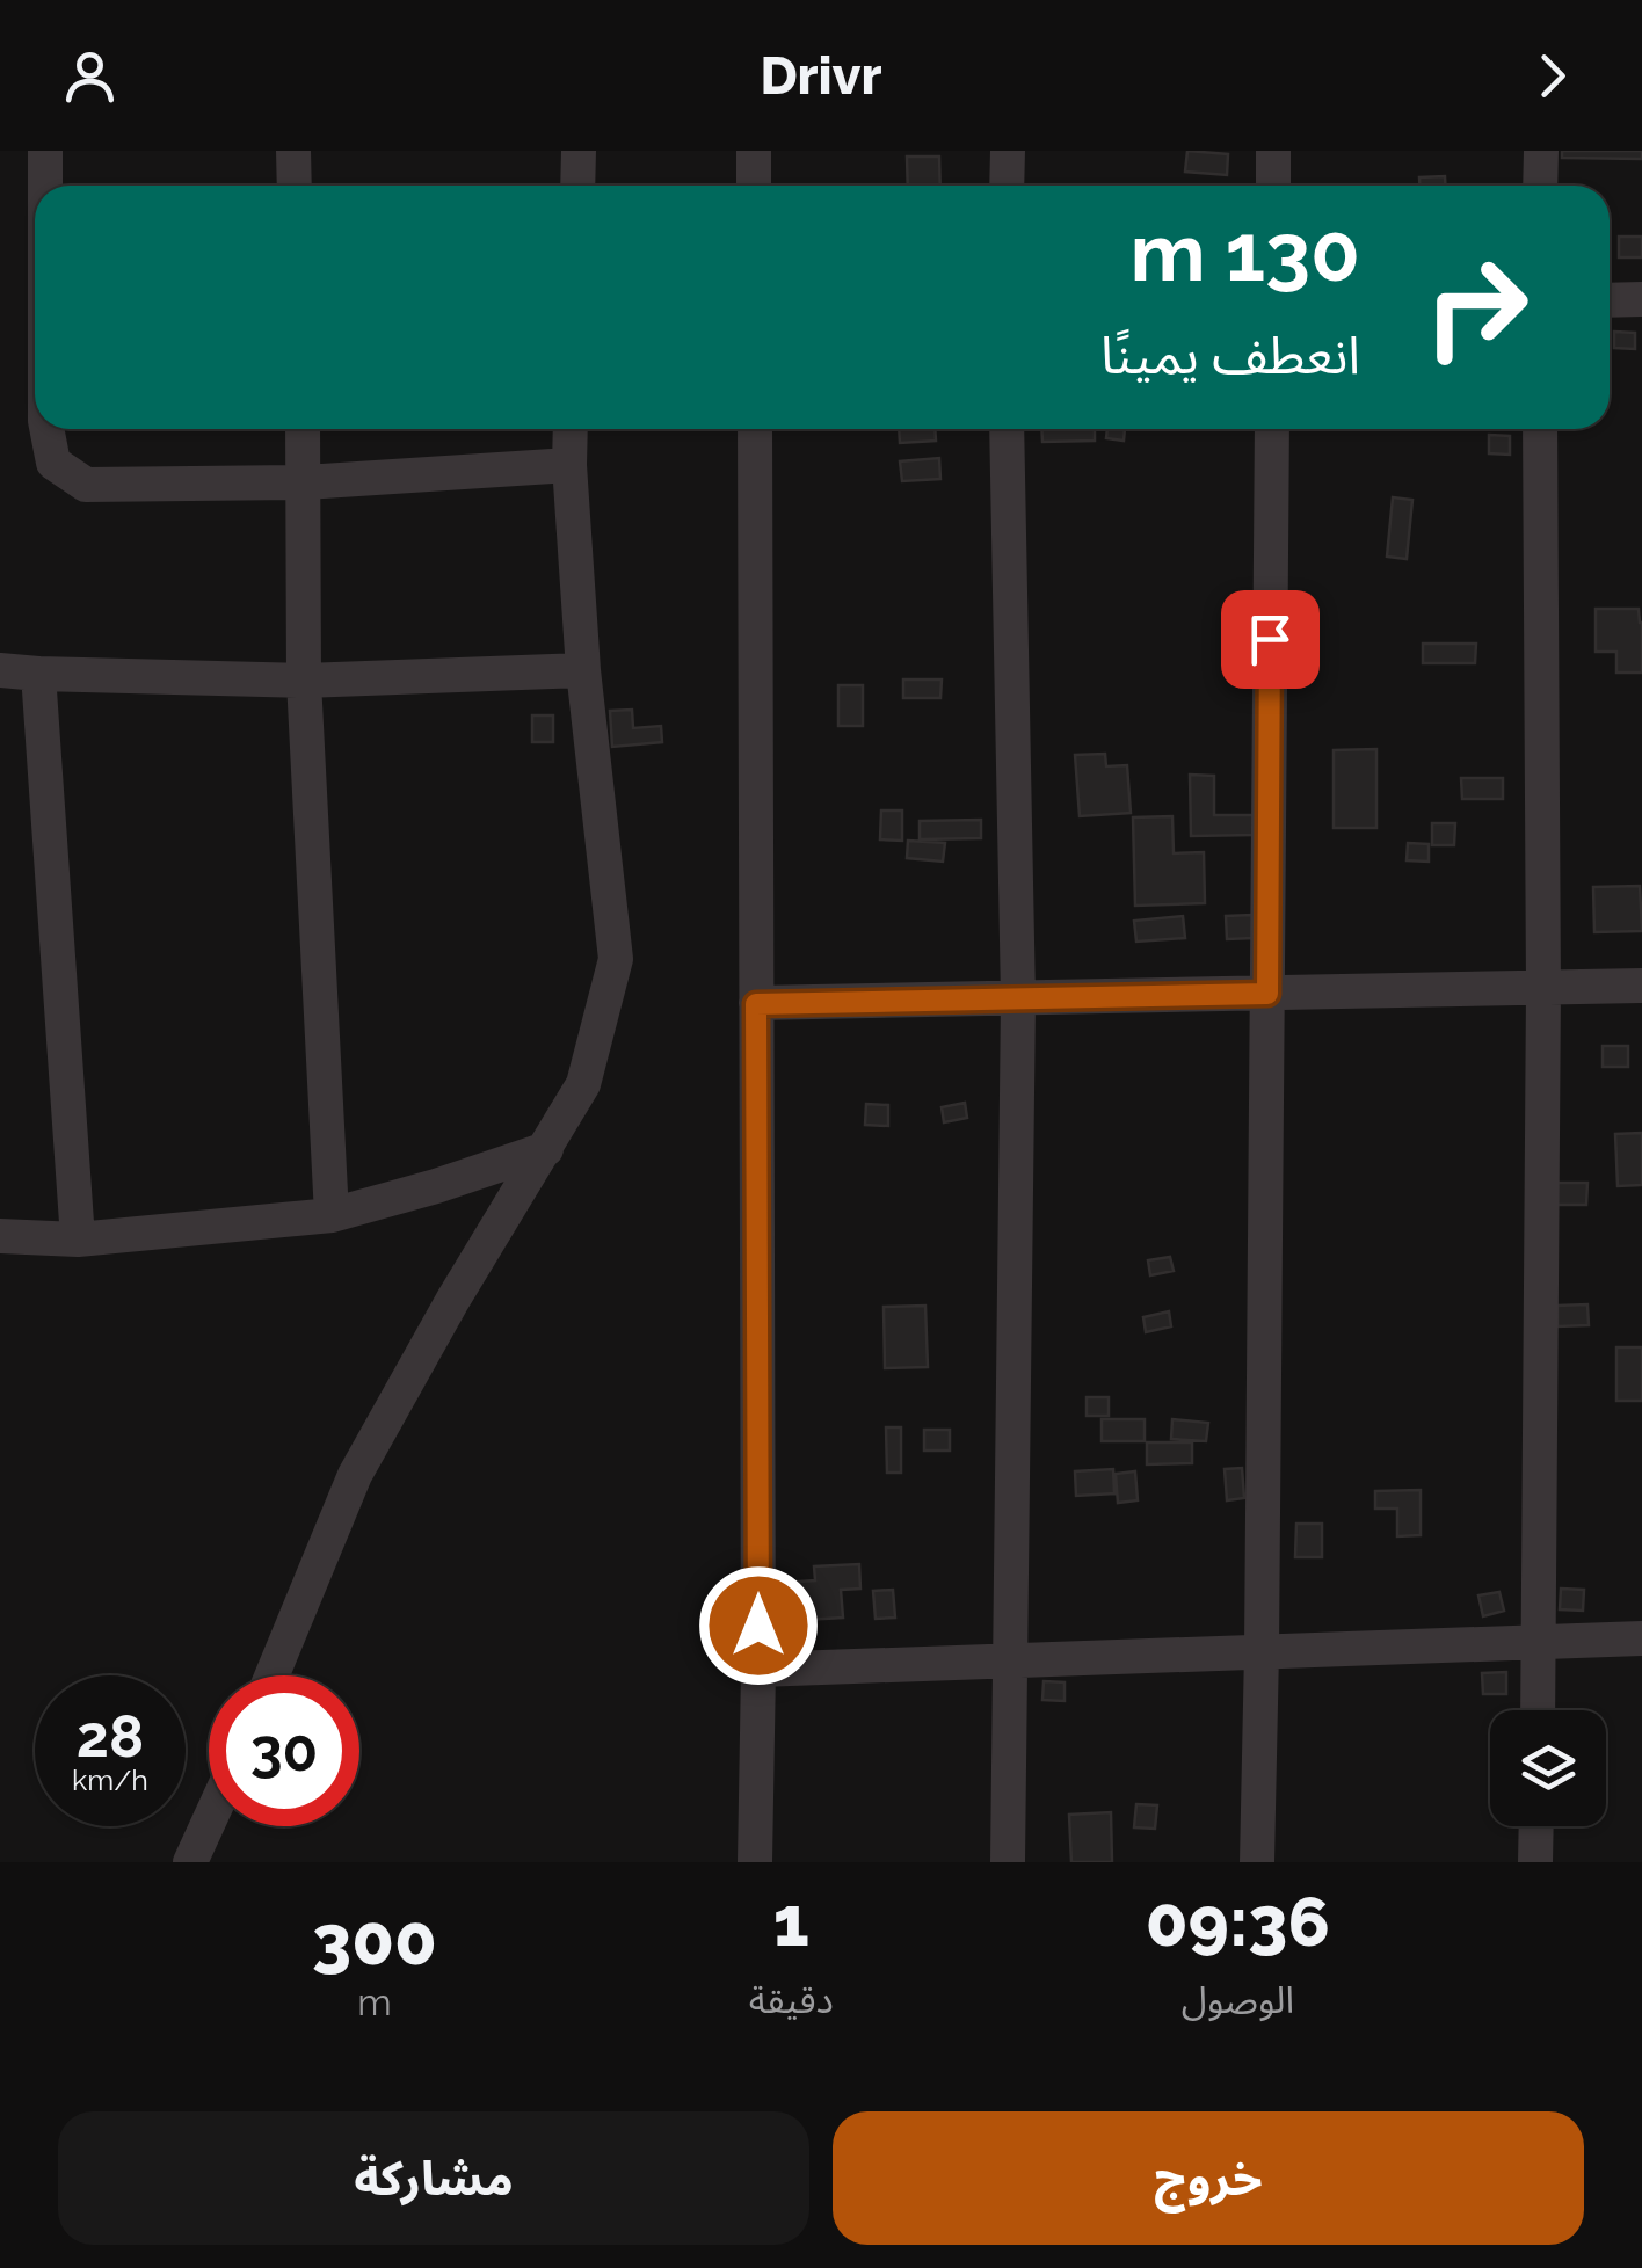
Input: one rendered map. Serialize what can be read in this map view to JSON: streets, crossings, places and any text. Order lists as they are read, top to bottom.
{
  "page": {
    "header": "Drivr",
    "turn": ["130 m", "انعطف يمينًا"],
    "speed": "28 km/h",
    "limit": "30",
    "eta": [
      "09:36",
      "الوصول",
      "1",
      "دقيقة",
      "300",
      "m"
    ],
    "buttons": ["خروج", "مشاركة"]
  }
}
